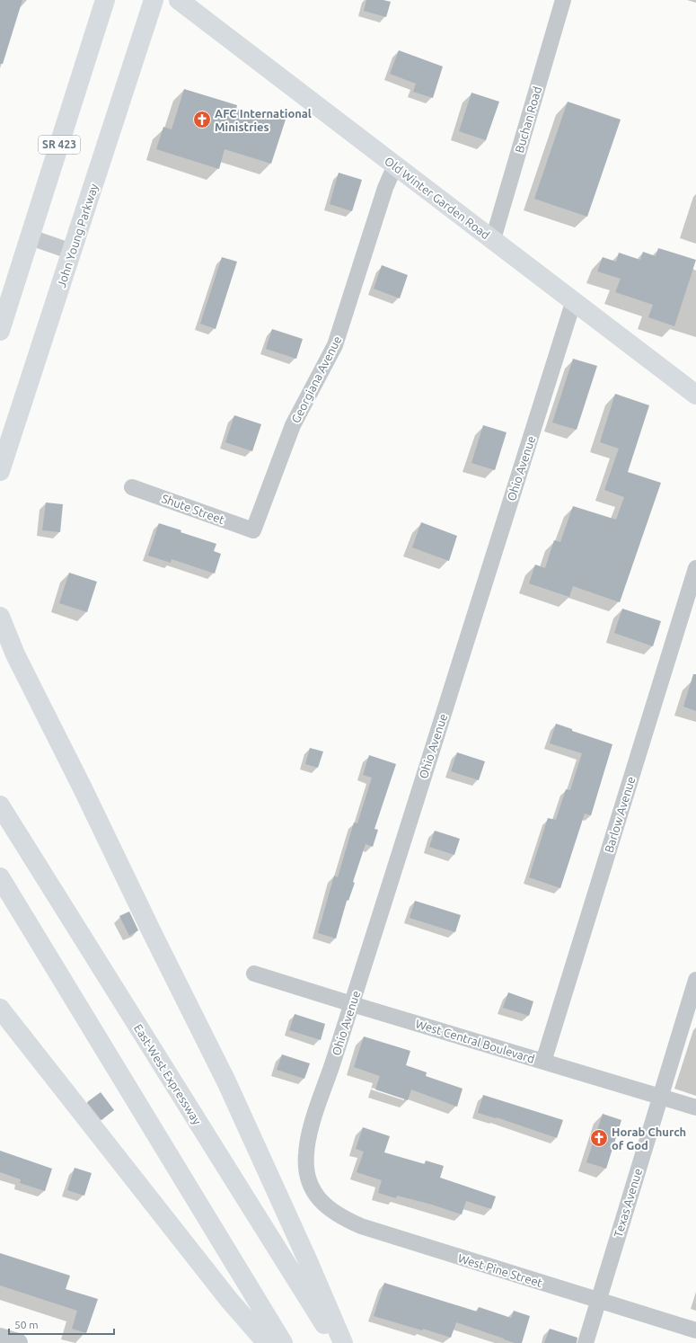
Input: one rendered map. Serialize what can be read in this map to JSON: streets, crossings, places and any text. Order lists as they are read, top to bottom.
{
  "streets": {
    "main road": [
      "SR 423",
      "Old Winter Garden Road",
      "John Young Parkway",
      "East-West Expressway"
    ],
    "street": [
      "Buchan Road",
      "Georgiana Avenue",
      "Ohio Avenue",
      "Shute Street",
      "Barlow Avenue",
      "West Central Boulevard",
      "Texas Avenue",
      "West Pine Street"
    ]
  },
  "crossings": [
    ["Buchan Road", "Old Winter Garden Road"],
    ["Old Winter Garden Road", "Georgiana Avenue"],
    ["Old Winter Garden Road", "Ohio Avenue"],
    ["Georgiana Avenue", "Shute Street"],
    ["Ohio Avenue", "West Central Boulevard"],
    ["Ohio Avenue", "West Pine Street"],
    ["Barlow Avenue", "West Central Boulevard"],
    ["West Central Boulevard", "Texas Avenue"],
    ["Texas Avenue", "West Pine Street"]
  ],
  "places": {
    "church": ["AFC International Ministries", "Horab Church of God"]
  },
  "scale_bar": "50 m"
}
